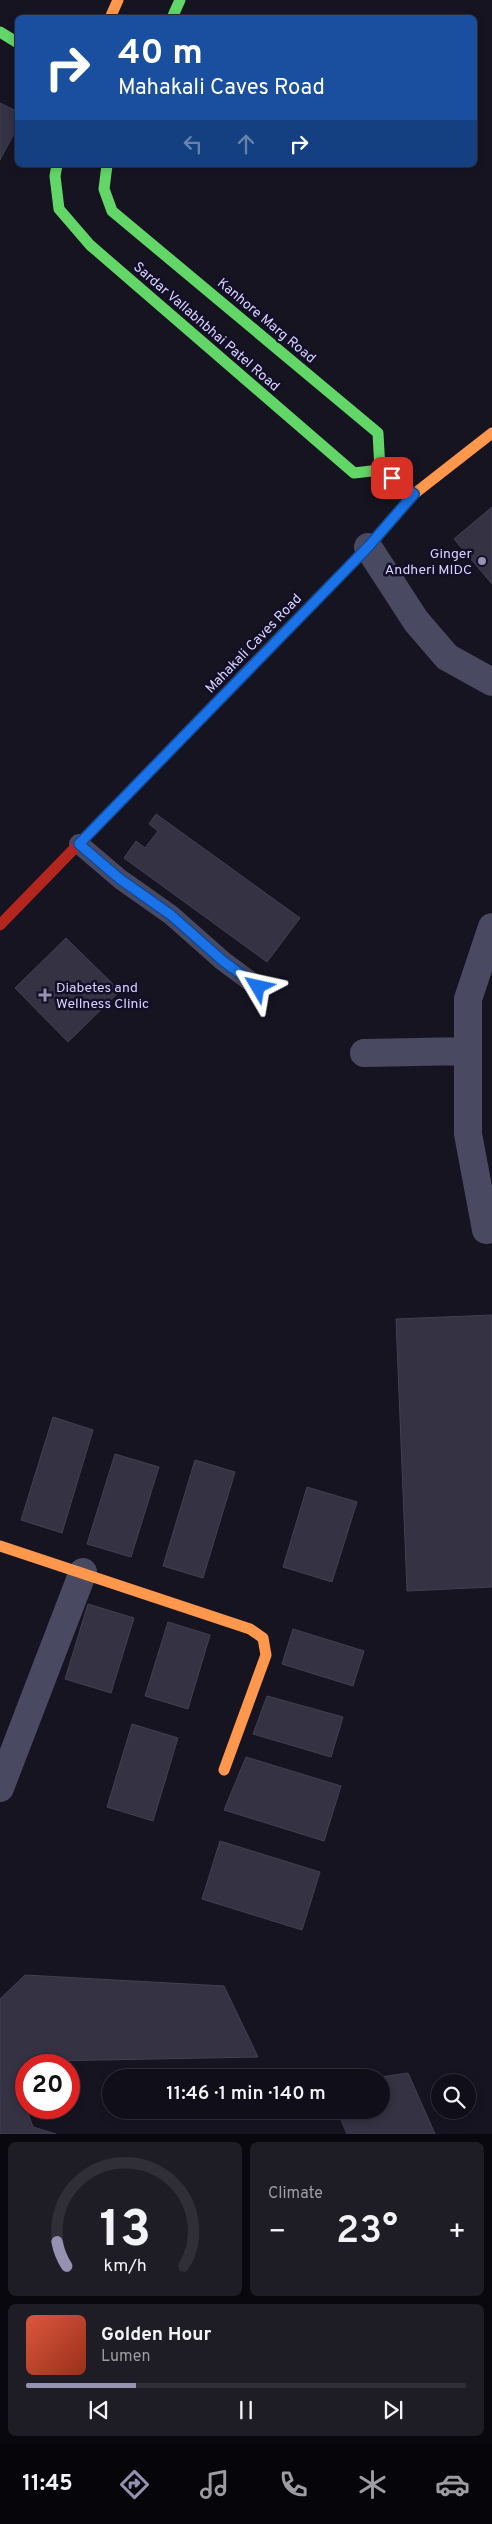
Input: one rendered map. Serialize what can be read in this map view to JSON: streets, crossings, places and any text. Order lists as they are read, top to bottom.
{
  "streets": {
    "main road": ["Kanhore Marg Road", "Sardar Vallabhbhai Patel Road", "Mahakali Caves Road"]
  },
  "crossings": [
    ["Kanhore Marg Road", "Sardar Vallabhbhai Patel Road"]
  ],
  "places": {
    "other": ["Ginger Andheri MIDC"],
    "health": ["Diabetes and Wellness Clinic"]
  },
  "page": {
    "turn": ["40 m", "Mahakali Caves Road"],
    "limit": "20",
    "trip": "11:46 · 1 min · 140 m",
    "tile": "Climate",
    "heat": ["−", "23°", "+"],
    "song": ["Golden Hour", "Lumen"],
    "tabs": "11:45",
    "gauge": ["13", "km/h"]
  }
}
